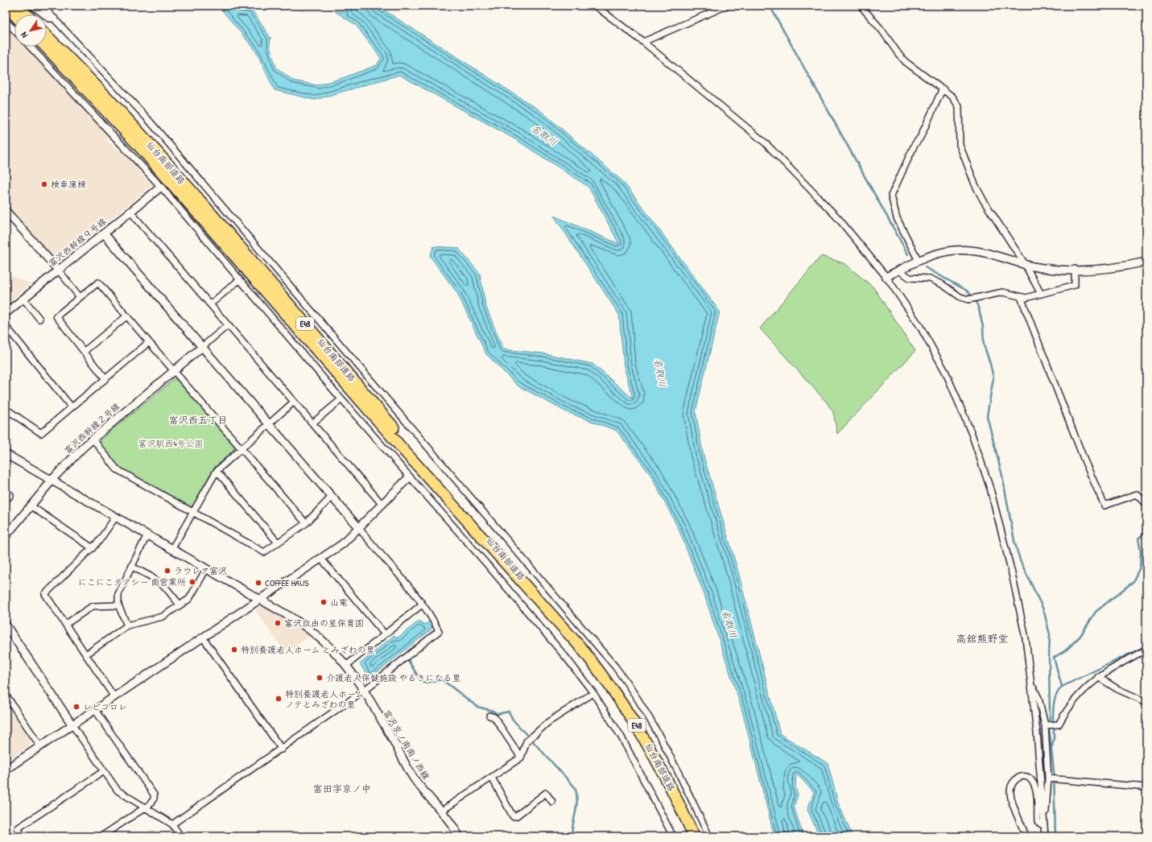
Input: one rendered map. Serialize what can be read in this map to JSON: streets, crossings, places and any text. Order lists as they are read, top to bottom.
{
  "streets": {
    "highway": ["仙台南部道路", "E48"],
    "street": ["富沢西幹線９号線", "富沢西幹線２号線", "富沢京ノ南南ノ西線"]
  },
  "crossings": [
    ["富沢西幹線２号線", "富沢京ノ南南ノ西線"]
  ],
  "districts": ["富沢西五丁目", "高舘熊野堂", "富田字京ノ中"],
  "water": ["名取川"],
  "parks": ["富沢駅西4号公園"],
  "places": [
    "検車庫棟",
    "ラウレア富沢",
    "にこにこタクシー 南営業所",
    "COFFEE HAUS",
    "山電",
    "富沢自由の星保育園",
    "特別養護老人ホーム とみざわの里",
    "介護老人保健施設 やるきになる里",
    "特別養護老人ホーム ノテとみざわの里",
    "レピコロレ"
  ],
  "north": "bottom left"
}
